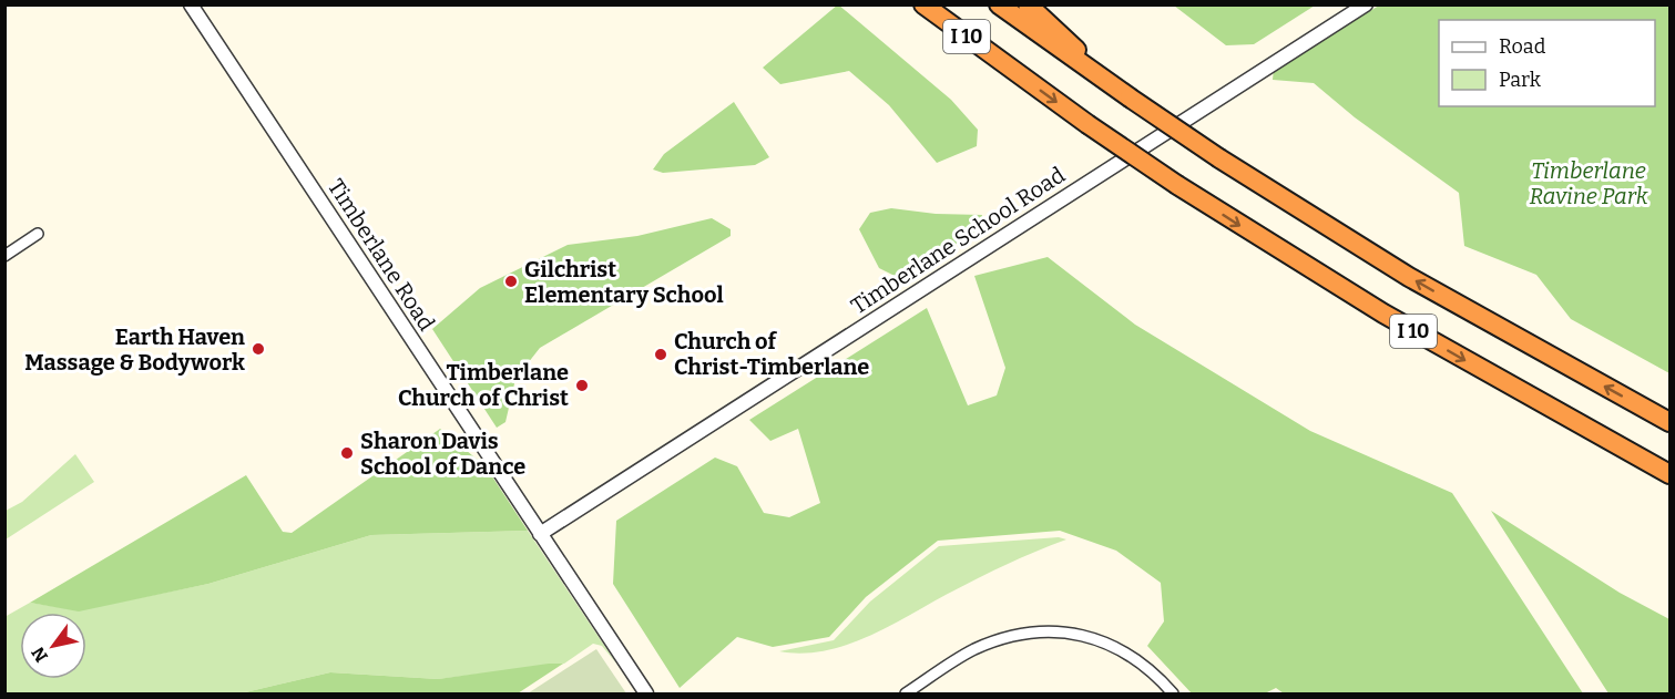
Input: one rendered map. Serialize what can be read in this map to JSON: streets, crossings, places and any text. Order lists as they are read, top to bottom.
{
  "streets": {
    "highway": ["I 10"],
    "street": ["Timberlane School Road", "Timberlane Road"]
  },
  "crossings": [
    ["Timberlane School Road", "Timberlane Road"]
  ],
  "parks": ["Timberlane Ravine Park"],
  "places": [
    "Gilchrist Elementary School",
    "Earth Haven Massage & Bodywork",
    "Church of Christ-Timberlane",
    "Timberlane Church of Christ",
    "Sharon Davis School of Dance"
  ],
  "legend": ["Road", "Park"],
  "north": "bottom left"
}
